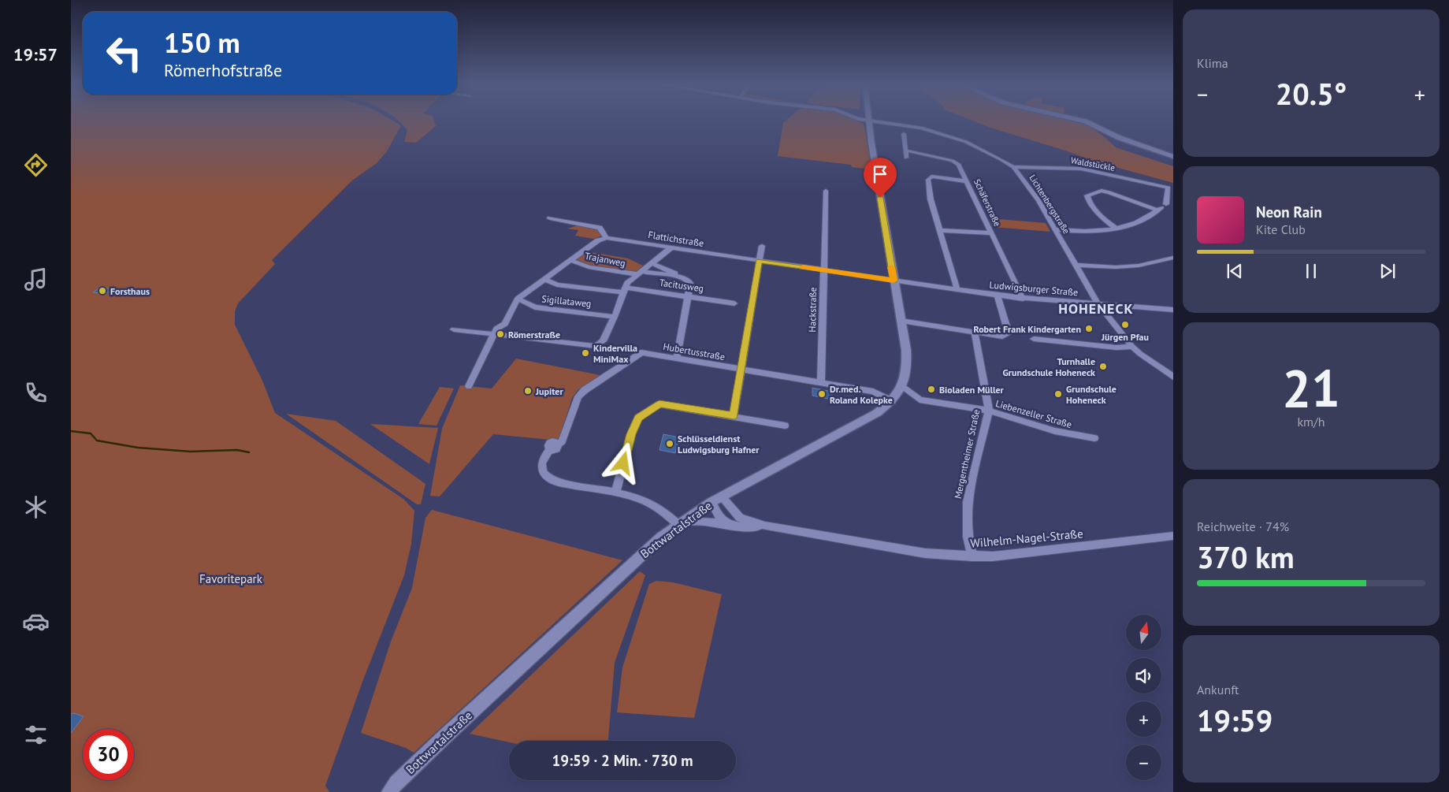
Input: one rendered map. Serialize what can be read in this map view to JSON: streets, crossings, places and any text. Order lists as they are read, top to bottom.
{
  "streets": {
    "main road": ["Bottwartalstraße"],
    "street": [
      "Waldstückle",
      "Schäferstraße",
      "Lichtenbergstraße",
      "Flattichstraße",
      "Trajanweg",
      "Tacitusweg",
      "Ludwigsburger Straße",
      "Sigillataweg",
      "Hackstraße",
      "Hubertusstraße",
      "Liebenzeller Straße",
      "Mergentheimer Straße",
      "Wilhelm-Nagel-Straße"
    ]
  },
  "crossings": [
    ["Waldstückle", "Lichtenbergstraße"],
    ["Schäferstraße", "Ludwigsburger Straße"],
    ["Lichtenbergstraße", "Ludwigsburger Straße"],
    ["Flattichstraße", "Ludwigsburger Straße"],
    ["Flattichstraße", "Hackstraße"],
    ["Flattichstraße", "Bottwartalstraße"],
    ["Ludwigsburger Straße", "Bottwartalstraße"],
    ["Hackstraße", "Hubertusstraße"],
    ["Hubertusstraße", "Bottwartalstraße"],
    ["Liebenzeller Straße", "Mergentheimer Straße"],
    ["Liebenzeller Straße", "Bottwartalstraße"],
    ["Mergentheimer Straße", "Wilhelm-Nagel-Straße"],
    ["Bottwartalstraße", "Wilhelm-Nagel-Straße"]
  ],
  "districts": ["HOHENECK"],
  "parks": ["Favoritepark"],
  "places": [
    "Forsthaus",
    "Jürgen Pfau",
    "Robert Frank Kindergarten",
    "Römerstraße",
    "Kindervilla MiniMax",
    "Turnhalle Grundschule Hoheneck",
    "Bioladen Müller",
    "Jupiter",
    "Dr.med. Roland Kolepke",
    "Grundschule Hoheneck",
    "Schlüsseldienst Ludwigsburg Hafner"
  ],
  "north": "top",
  "page": {
    "tabs": "19:57",
    "tile": [
      "Klima",
      ["21", "km/h"],
      ["Reichweite · 74%", "370 km"],
      ["Ankunft", "19:59"]
    ],
    "turn": ["150 m", "Römerhofstraße"],
    "heat": ["−", "20.5°", "+"],
    "song": ["Neon Rain", "Kite Club"],
    "map_buttons": ["+", "−"],
    "limit": "30",
    "trip": "19:59 · 2 Min. · 730 m"
  }
}
